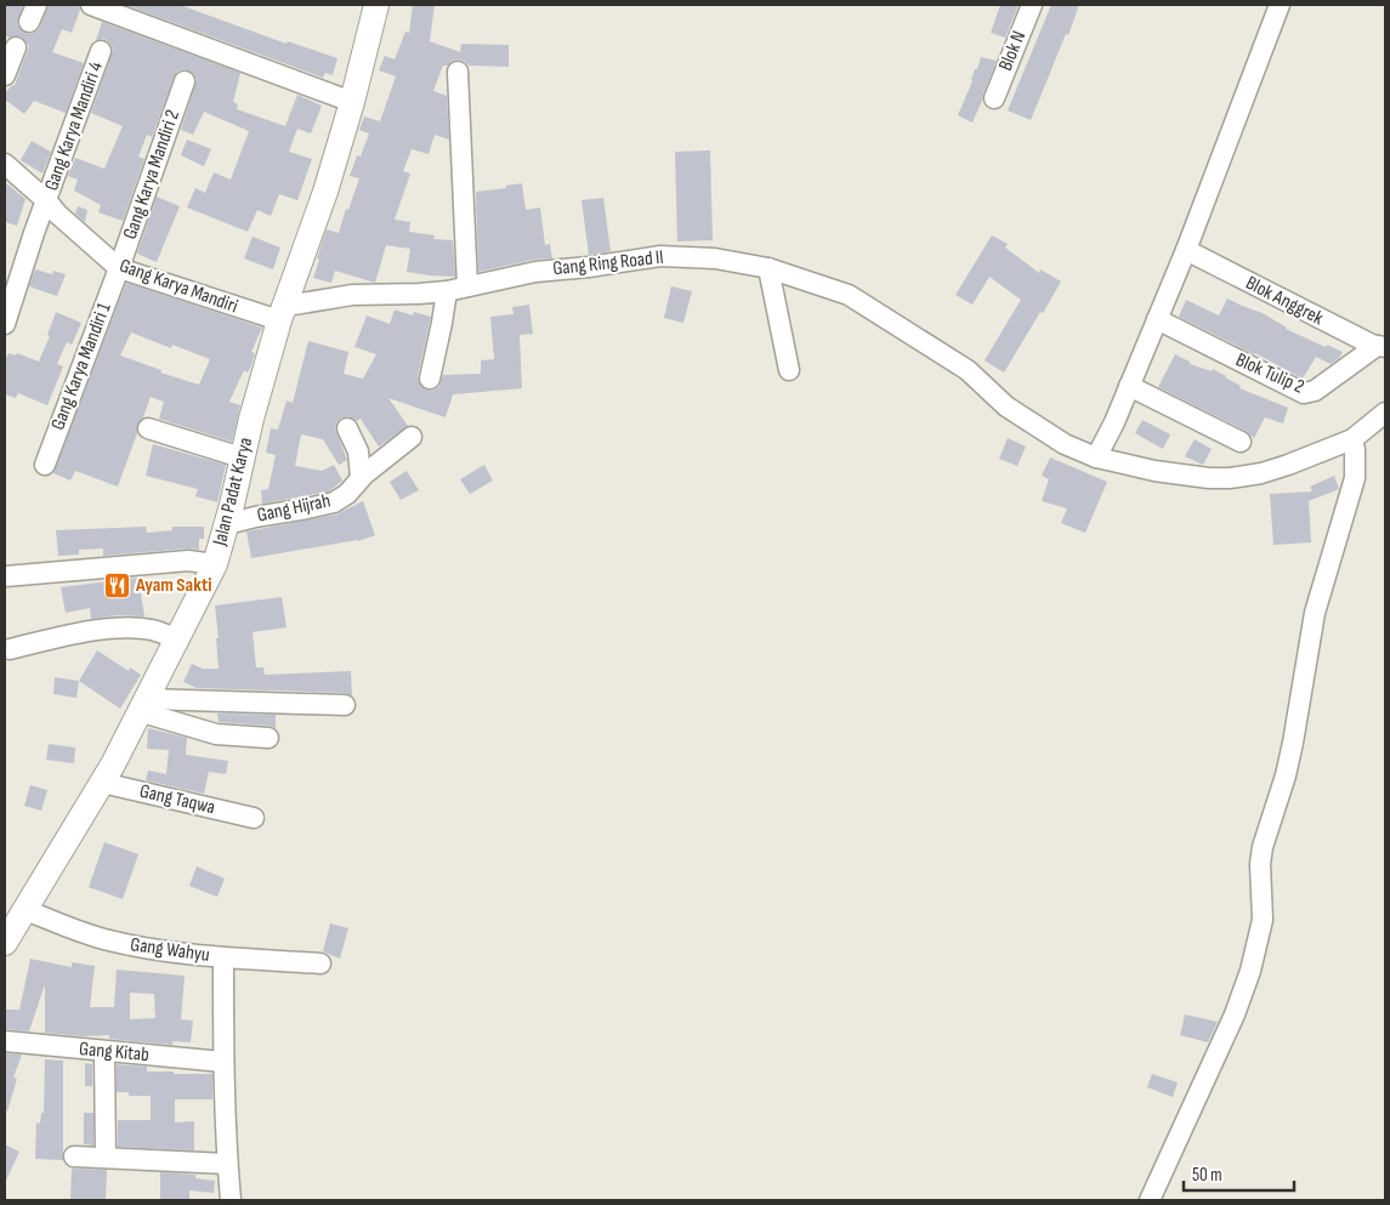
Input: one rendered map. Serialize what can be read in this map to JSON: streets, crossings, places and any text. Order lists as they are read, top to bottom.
{
  "streets": {
    "main road": ["Jalan Padat Karya"],
    "street": [
      "Blok N",
      "Gang Karya Mandiri 4",
      "Gang Karya Mandiri 2",
      "Gang Ring Road II",
      "Gang Karya Mandiri",
      "Blok Anggrek",
      "Gang Karya Mandiri 1",
      "Blok Tulip 2",
      "Gang Hijrah",
      "Gang Taqwa",
      "Gang Wahyu",
      "Gang Kitab"
    ]
  },
  "crossings": [
    ["Gang Karya Mandiri 4", "Gang Karya Mandiri"],
    ["Gang Karya Mandiri 2", "Gang Karya Mandiri"],
    ["Gang Karya Mandiri 2", "Gang Karya Mandiri 1"],
    ["Gang Ring Road II", "Gang Karya Mandiri"],
    ["Gang Ring Road II", "Jalan Padat Karya"],
    ["Gang Karya Mandiri", "Gang Karya Mandiri 1"],
    ["Gang Karya Mandiri", "Jalan Padat Karya"],
    ["Blok Anggrek", "Blok Tulip 2"],
    ["Jalan Padat Karya", "Gang Hijrah"],
    ["Jalan Padat Karya", "Gang Taqwa"],
    ["Jalan Padat Karya", "Gang Wahyu"]
  ],
  "places": {
    "restaurant": ["Ayam Sakti"]
  },
  "scale_bar": "50 m"
}
